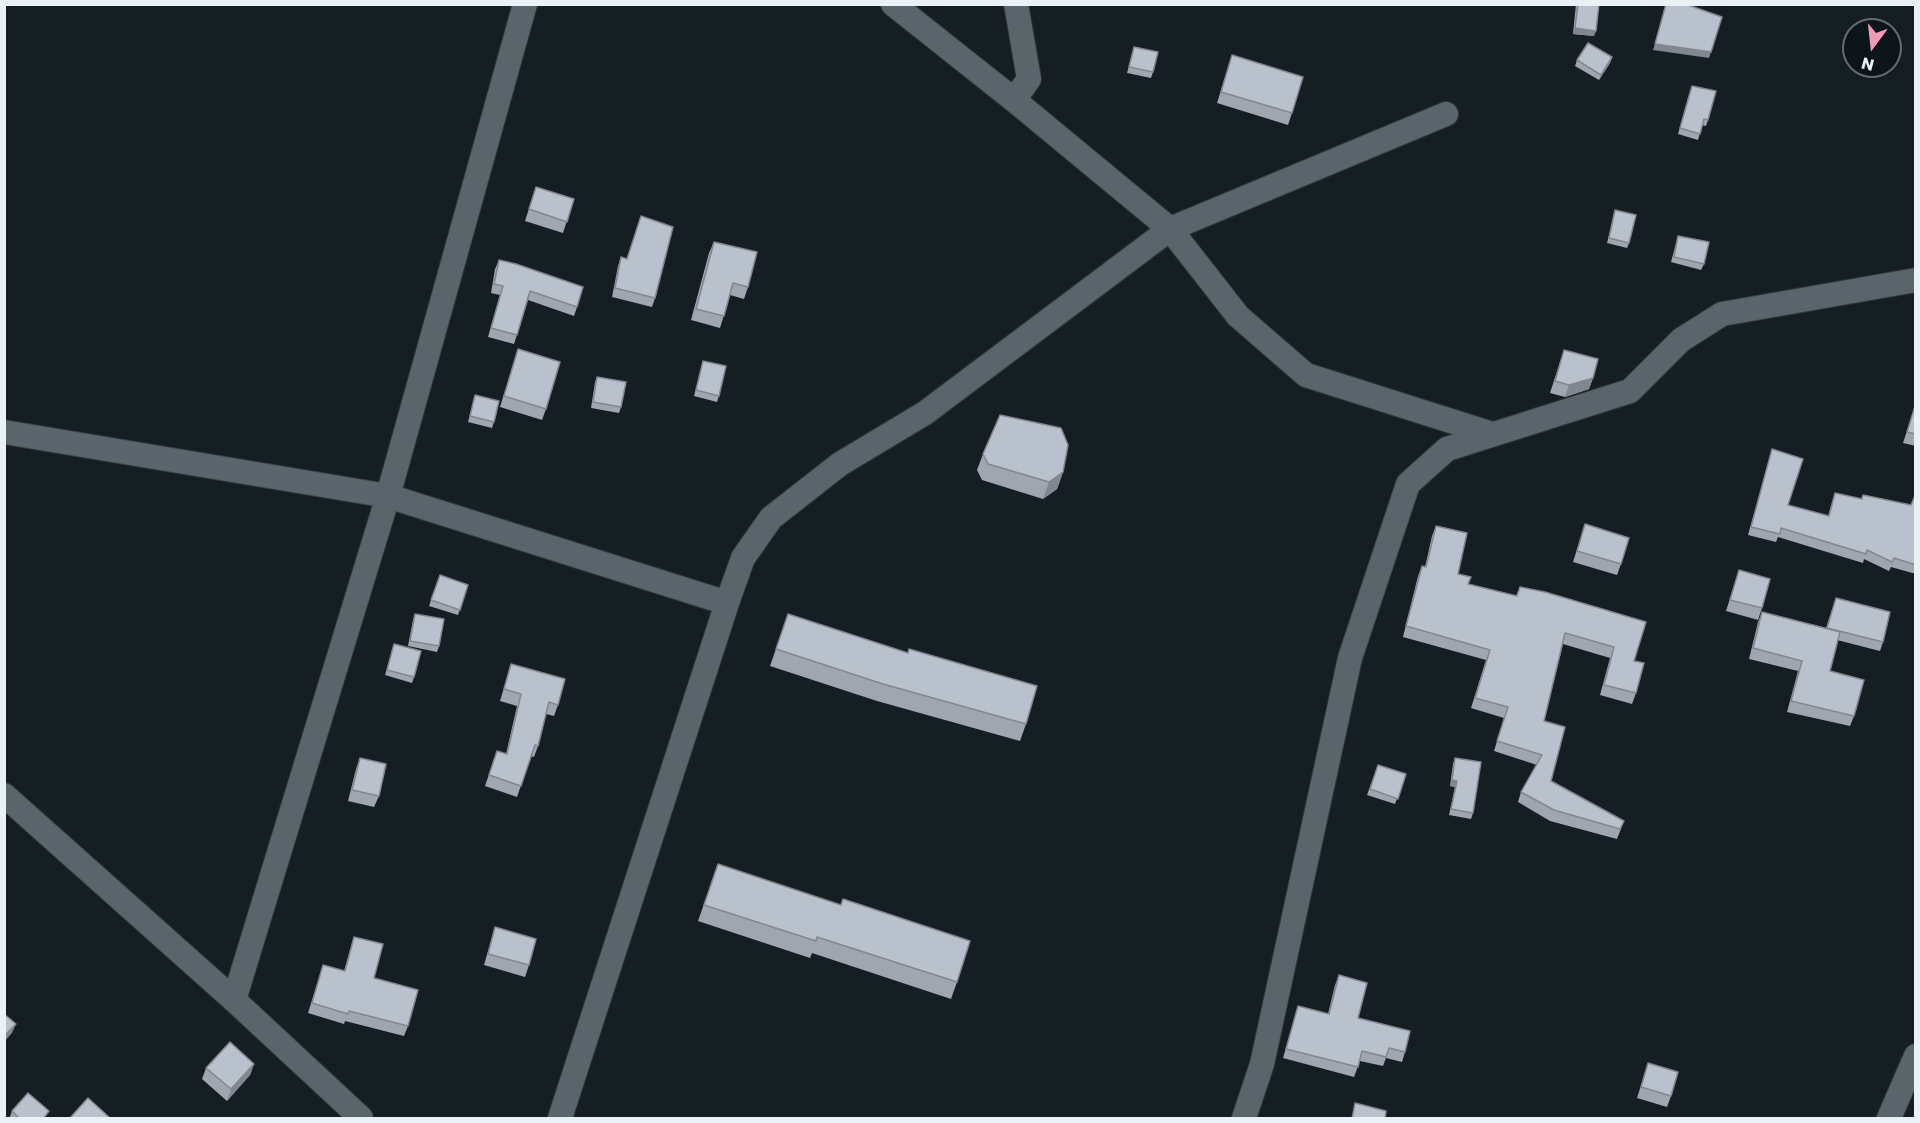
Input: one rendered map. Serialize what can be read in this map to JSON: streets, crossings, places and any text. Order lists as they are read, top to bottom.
{
  "north": "bottom"
}
